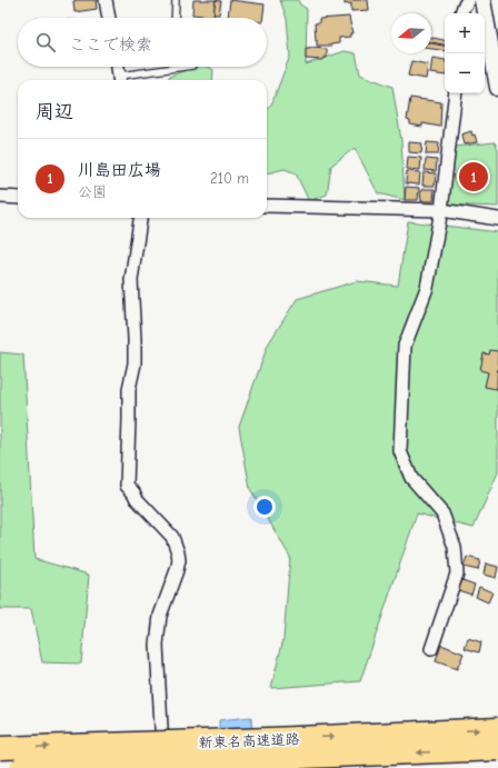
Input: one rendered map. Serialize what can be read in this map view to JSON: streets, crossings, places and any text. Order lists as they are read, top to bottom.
{
  "streets": {
    "highway": ["新東名高速道路"]
  },
  "north": "left",
  "page": {
    "map_buttons": ["+", "−"],
    "search": "ここで検索",
    "heading": "周辺",
    "list": [
      {
        "mark": "1",
        "name": "川島田広場",
        "note": "公園",
        "value": "210 m"
      }
    ],
    "pins": "1"
  }
}
